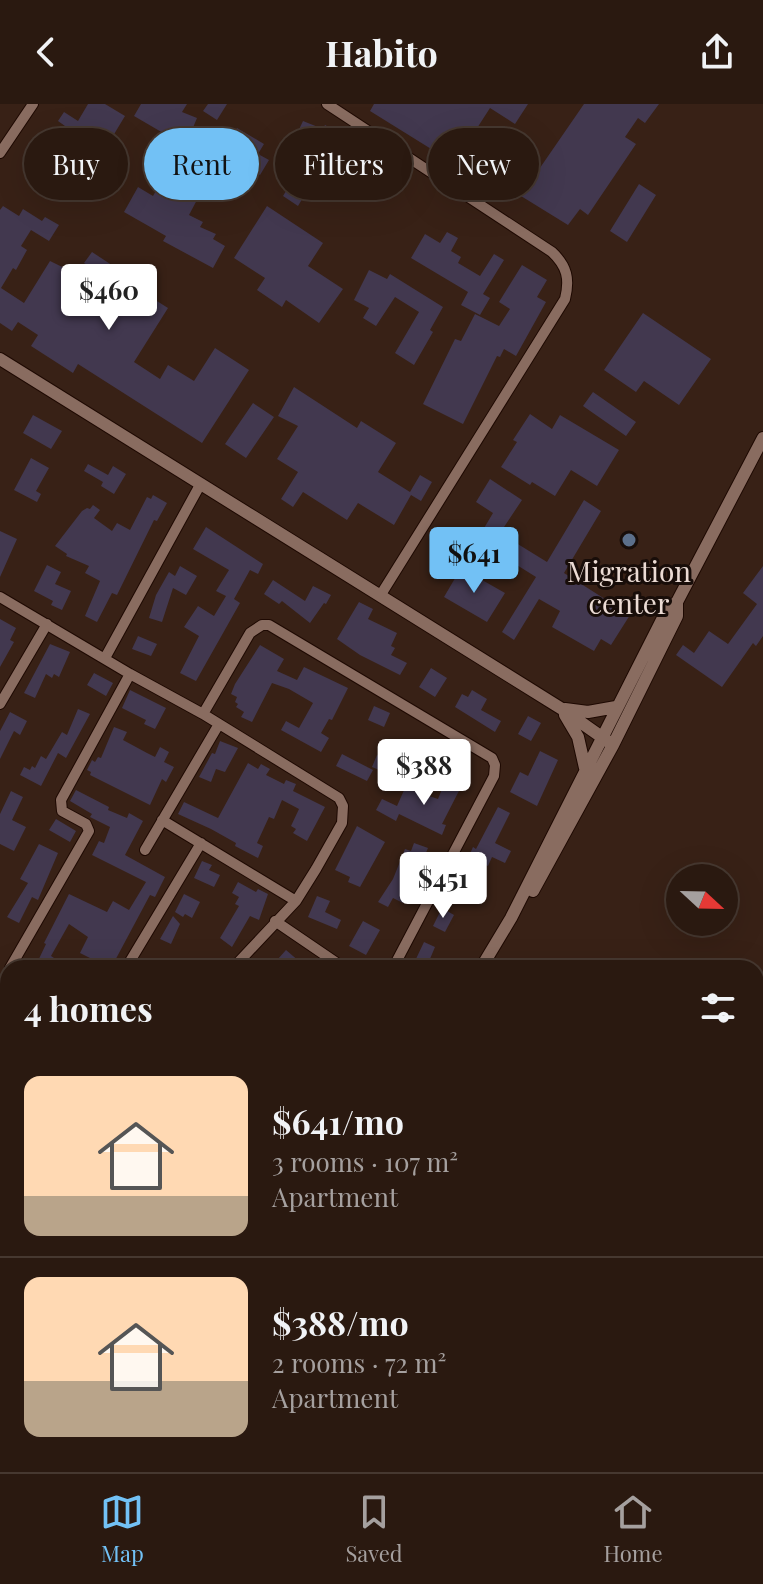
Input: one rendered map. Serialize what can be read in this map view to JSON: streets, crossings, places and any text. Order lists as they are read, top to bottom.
{
  "places": ["Migration center"],
  "north": "right",
  "page": {
    "header": "Habito",
    "chip": [
      "Buy",
      "Rent",
      "Filters",
      "New"
    ],
    "price": [
      "$460",
      "$641",
      "$388",
      "$451"
    ],
    "heading": "4 homes",
    "list": [
      {
        "name": "$641/mo",
        "note": "3 rooms · 107 m² · Apartment"
      },
      {
        "name": "$388/mo",
        "note": "2 rooms · 72 m² · Apartment"
      }
    ],
    "tabs": ["Map", "Saved", "Home"]
  }
}
